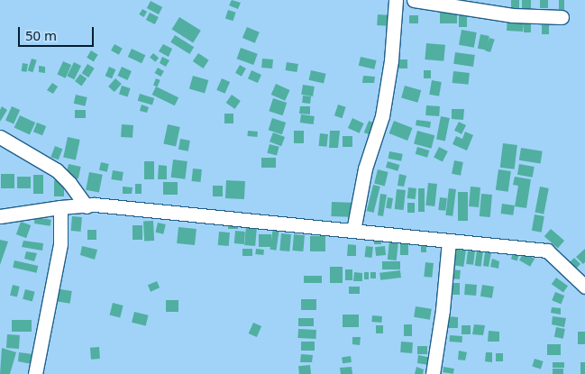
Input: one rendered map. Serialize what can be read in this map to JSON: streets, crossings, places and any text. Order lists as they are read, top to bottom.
{
  "scale_bar": "50 m"
}
